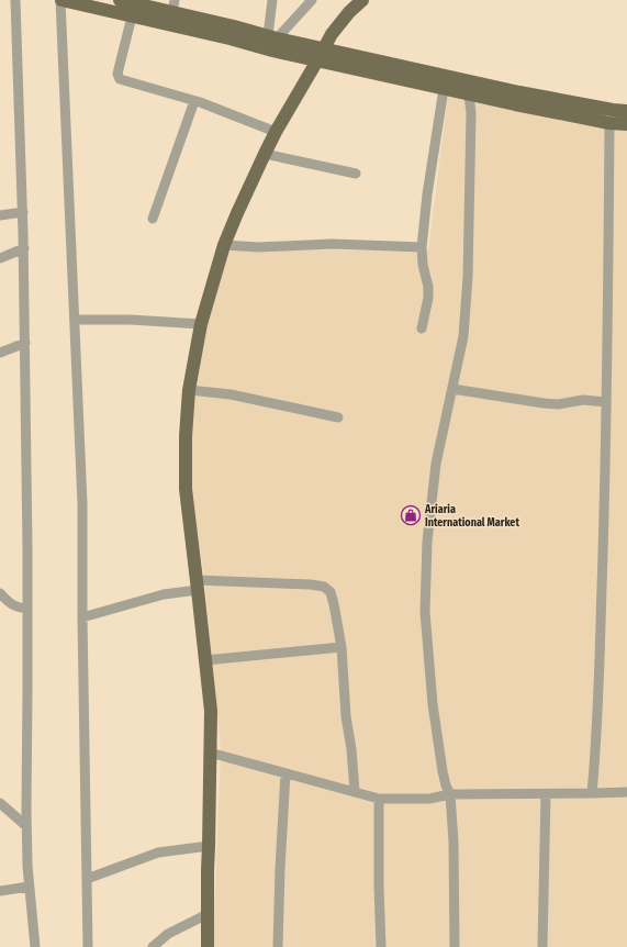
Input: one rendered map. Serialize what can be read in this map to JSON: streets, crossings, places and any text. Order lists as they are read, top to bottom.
{
  "places": {
    "shop": ["Ariaria International Market"]
  }
}
